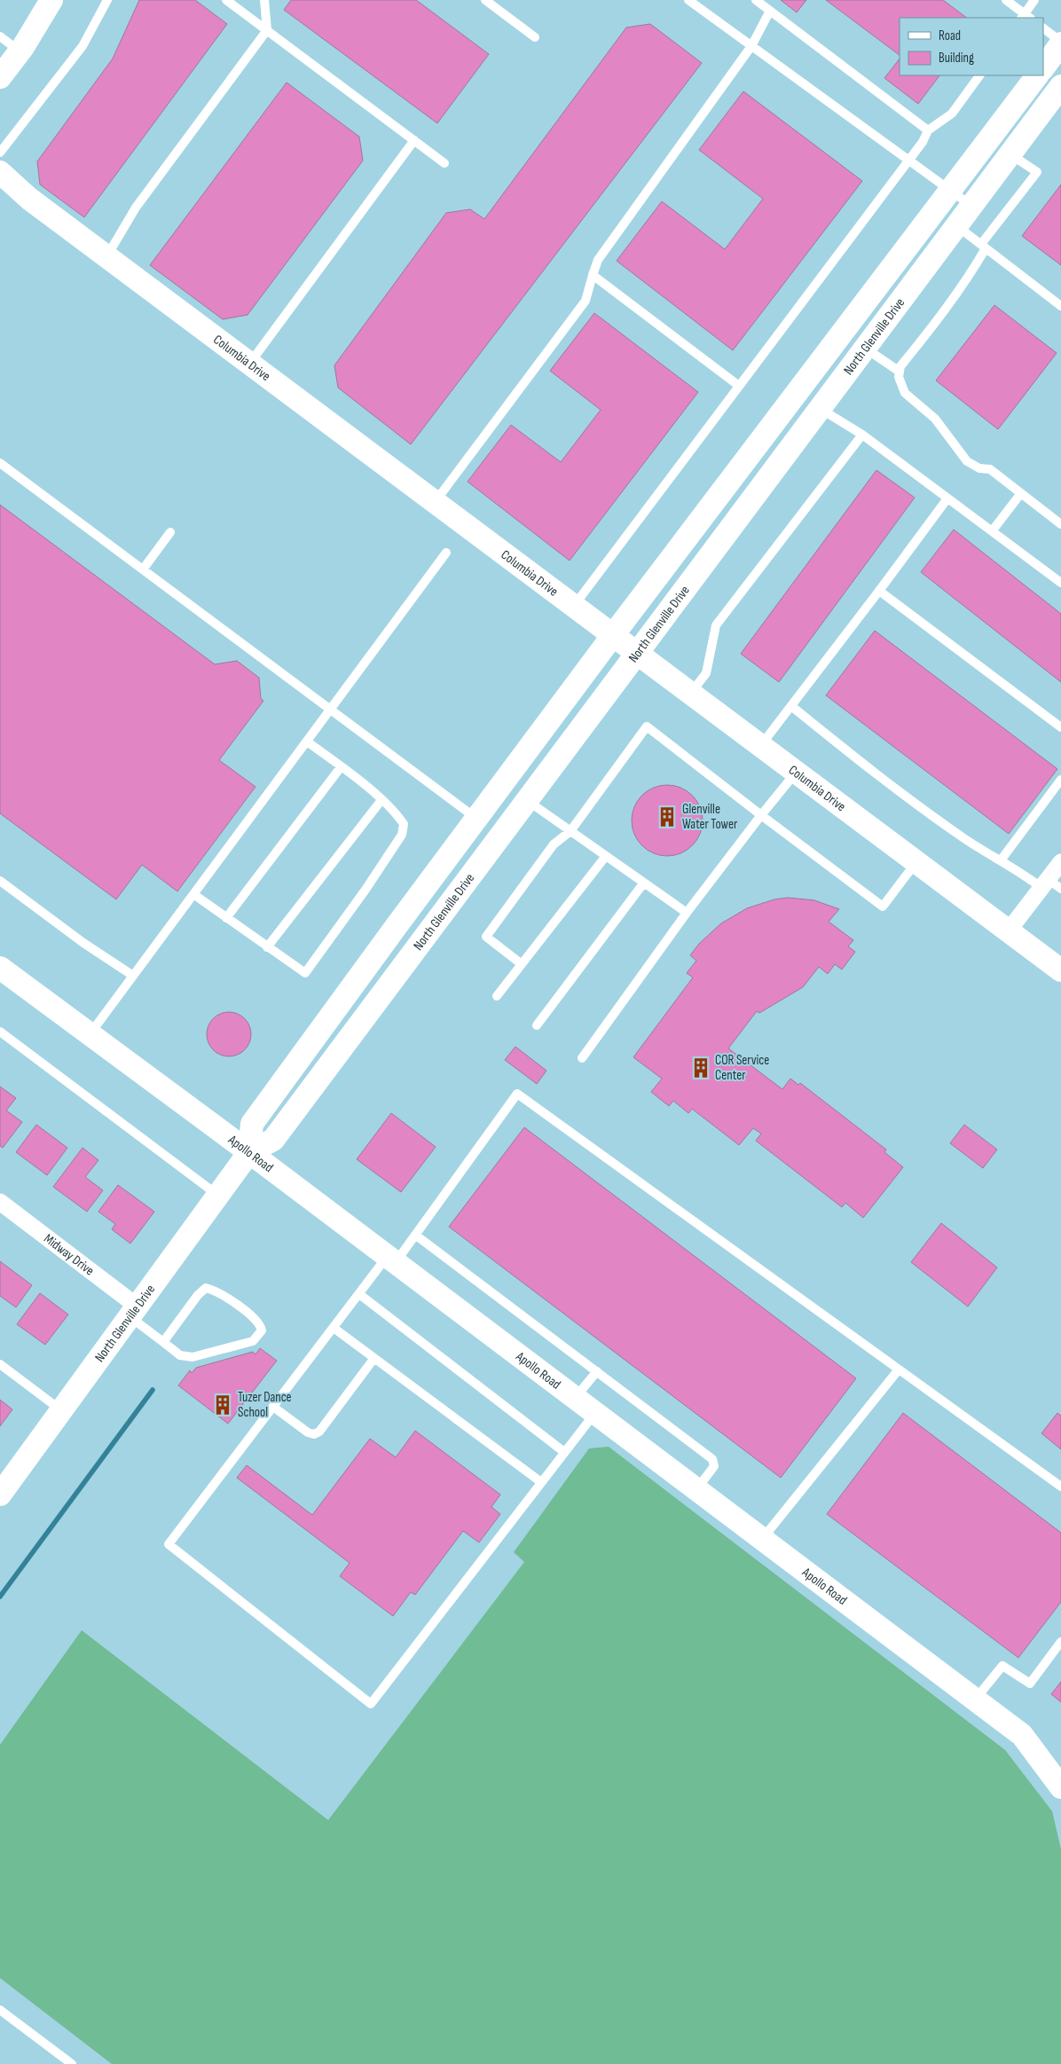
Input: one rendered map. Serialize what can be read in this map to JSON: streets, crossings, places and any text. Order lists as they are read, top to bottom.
{
  "streets": {
    "street": [
      "North Glenville Drive",
      "Columbia Drive",
      "Apollo Road",
      "Midway Drive"
    ]
  },
  "crossings": [
    ["North Glenville Drive", "Columbia Drive"],
    ["North Glenville Drive", "Apollo Road"],
    ["North Glenville Drive", "Midway Drive"]
  ],
  "places": {
    "building": ["Glenville Water Tower", "COR Service Center", "Tuzer Dance School"]
  },
  "legend": ["Road", "Building"]
}
